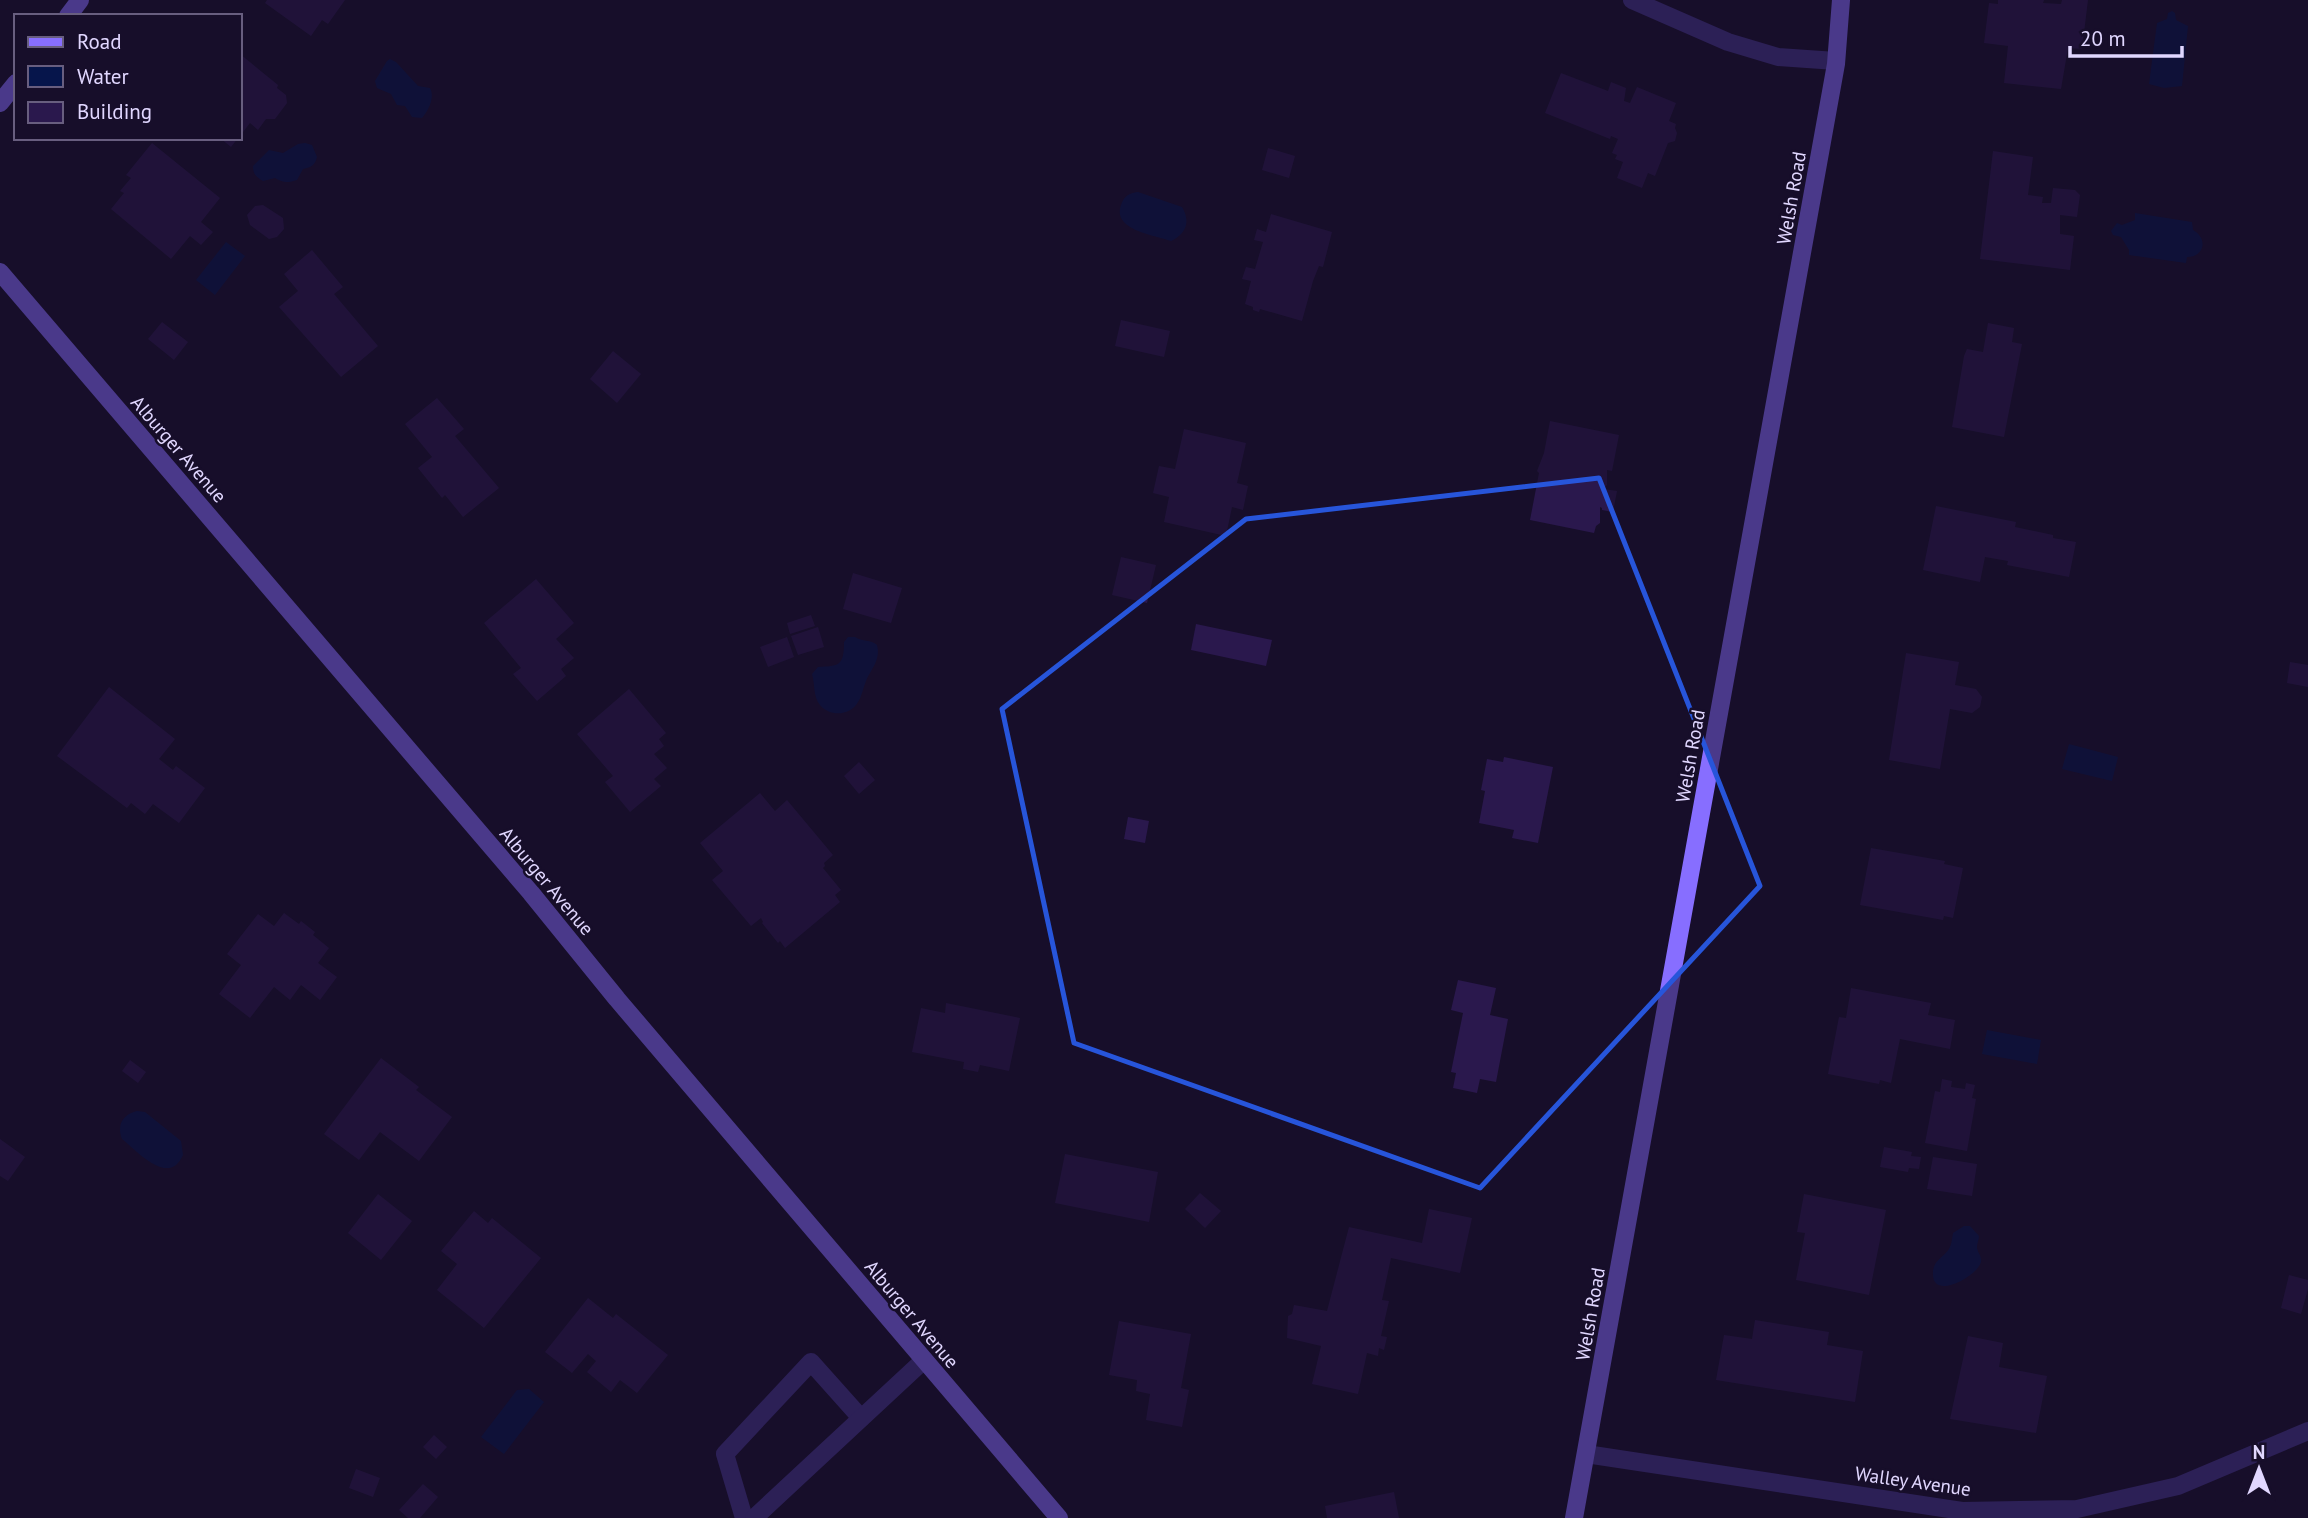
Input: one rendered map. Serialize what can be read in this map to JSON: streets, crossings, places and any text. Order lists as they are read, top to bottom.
{
  "streets": {
    "street": ["Welsh Road", "Alburger Avenue", "Walley Avenue"]
  },
  "crossings": [
    ["Welsh Road", "Walley Avenue"]
  ],
  "legend": ["Road", "Water", "Building"],
  "scale_bar": "20 m",
  "north": "top"
}
